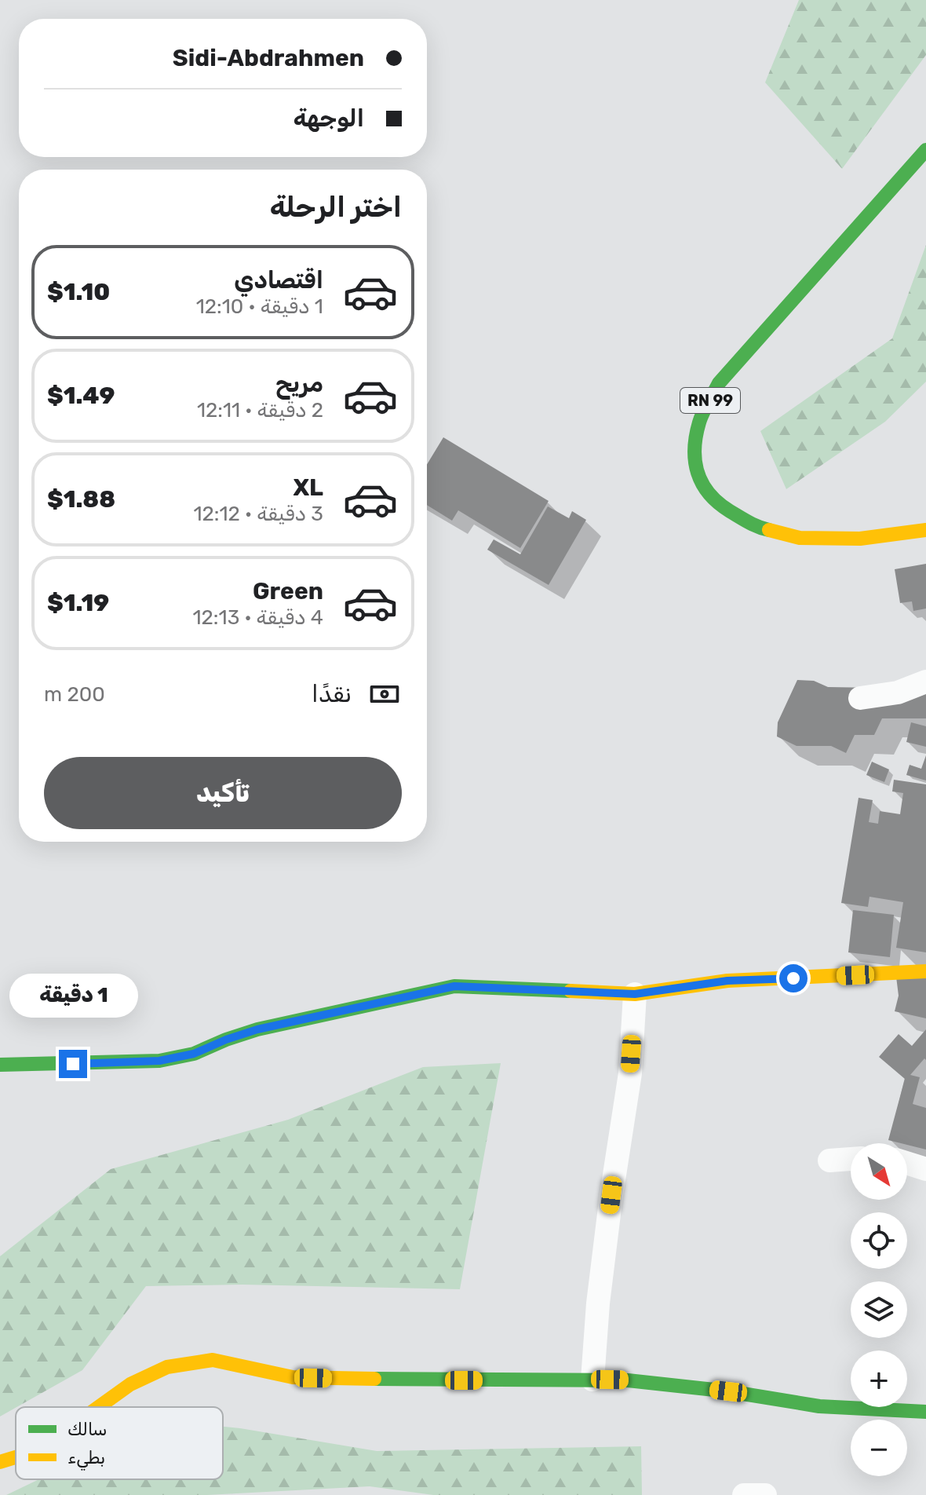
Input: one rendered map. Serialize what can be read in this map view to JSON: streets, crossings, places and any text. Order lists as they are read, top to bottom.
{
  "streets": {
    "street": ["RN 99"]
  },
  "legend": ["سالك", "بطيء"],
  "north": "bottom right",
  "page": {
    "banner": ["Sidi-Abdrahmen", "الوجهة"],
    "heading": "اختر الرحلة",
    "list": [
      {
        "name": "اقتصادي",
        "note": "1 دقيقة · 12:10",
        "value": "$1.10"
      },
      {
        "name": "مريح",
        "note": "2 دقيقة · 12:11",
        "value": "$1.49"
      },
      {
        "name": "XL",
        "note": "3 دقيقة · 12:12",
        "value": "$1.88"
      },
      {
        "name": "Green",
        "note": "4 دقيقة · 12:13",
        "value": "$1.19"
      }
    ],
    "pay": ["نقدًا", "200 m"],
    "buttons": "تأكيد",
    "bubble": "1 دقيقة",
    "map_buttons": ["+", "−"]
  }
}
